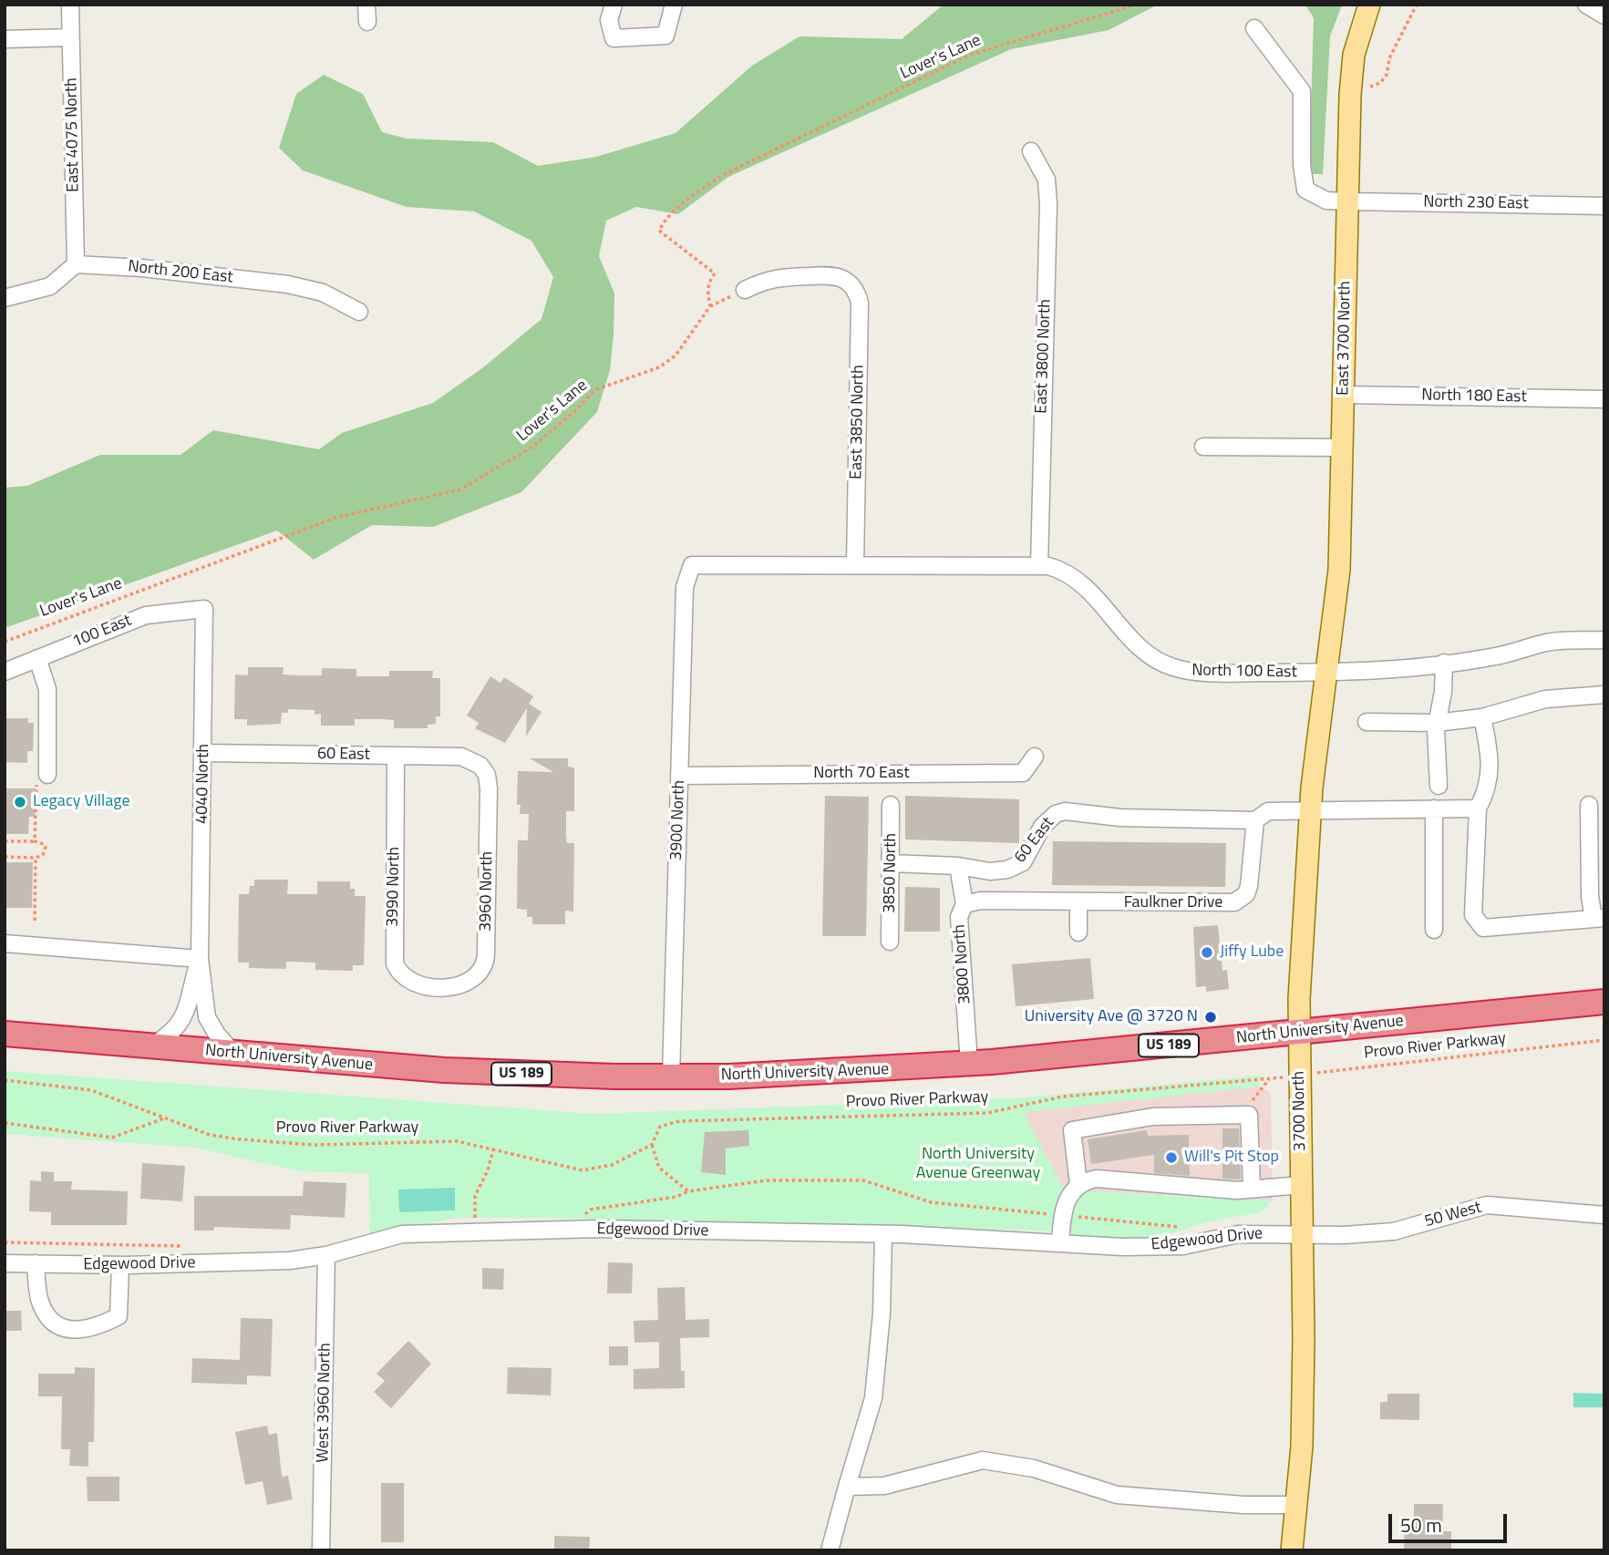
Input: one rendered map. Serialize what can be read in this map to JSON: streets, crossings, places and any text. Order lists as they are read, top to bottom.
{
  "streets": {
    "highway": ["North University Avenue", "US 189"],
    "main road": ["East 3700 North", "3700 North"],
    "street": [
      "East 4075 North",
      "North 230 East",
      "North 200 East",
      "East 3800 North",
      "North 180 East",
      "East 3850 North",
      "100 East",
      "North 100 East",
      "60 East",
      "North 70 East",
      "4040 North",
      "3900 North",
      "3850 North",
      "3990 North",
      "3960 North",
      "Faulkner Drive",
      "3800 North",
      "50 West",
      "Edgewood Drive",
      "West 3960 North"
    ],
    "path": ["Lover's Lane", "Provo River Parkway"]
  },
  "crossings": [
    ["East 4075 North", "North 200 East"],
    ["North 230 East", "East 3700 North"],
    ["East 3700 North", "North 180 East"],
    ["East 3700 North", "North 100 East"],
    ["East 3700 North", "3700 North"],
    ["East 3800 North", "North 100 East"],
    ["East 3850 North", "North 100 East"],
    ["100 East", "4040 North"],
    ["North 100 East", "3900 North"],
    ["North 100 East", "3700 North"],
    ["60 East", "4040 North"],
    ["60 East", "3850 North"],
    ["60 East", "3990 North"],
    ["60 East", "3960 North"],
    ["60 East", "Faulkner Drive"],
    ["60 East", "3800 North"],
    ["North 70 East", "3900 North"],
    ["4040 North", "North University Avenue"],
    ["3900 North", "North University Avenue"],
    ["3990 North", "3960 North"],
    ["Faulkner Drive", "3800 North"],
    ["3800 North", "North University Avenue"],
    ["North University Avenue", "3700 North"],
    ["Provo River Parkway", "3700 North"],
    ["3700 North", "50 West"],
    ["3700 North", "Edgewood Drive"],
    ["50 West", "Edgewood Drive"],
    ["Edgewood Drive", "West 3960 North"]
  ],
  "parks": ["North University Avenue Greenway"],
  "places": [
    "Legacy Village",
    "Jiffy Lube",
    "University Ave @ 3720 N",
    "Will's Pit Stop"
  ],
  "scale_bar": "50 m"
}
